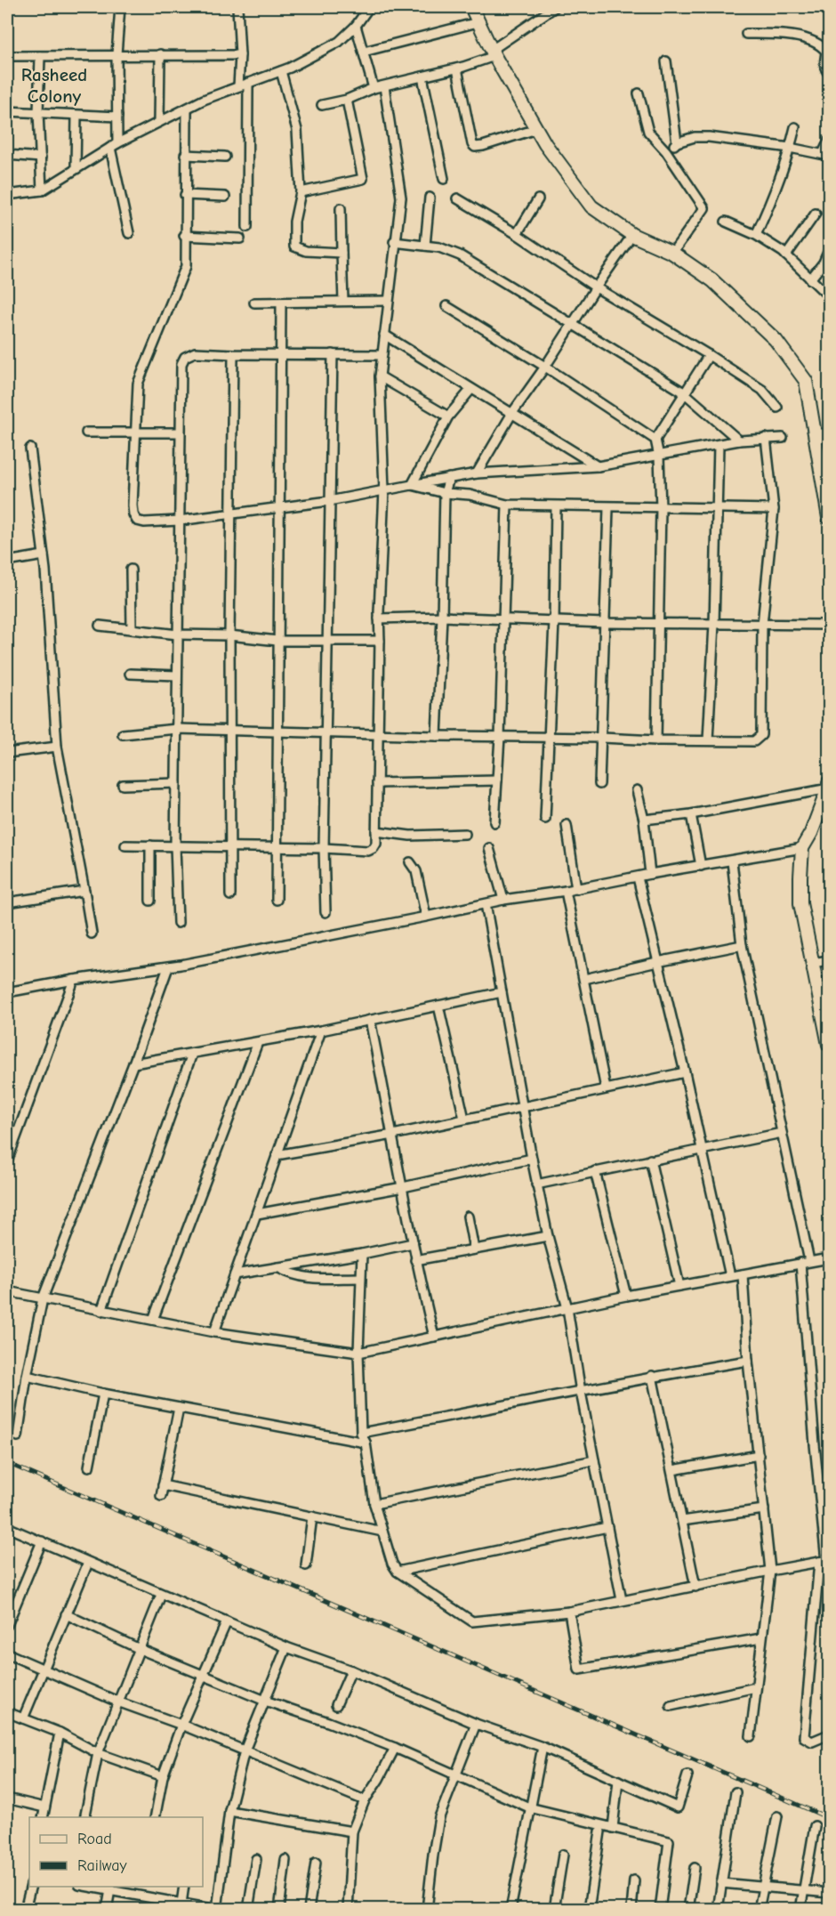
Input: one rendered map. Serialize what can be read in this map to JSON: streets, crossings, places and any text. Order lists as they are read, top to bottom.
{
  "districts": ["Rasheed Colony"],
  "legend": ["Road", "Railway"]
}
